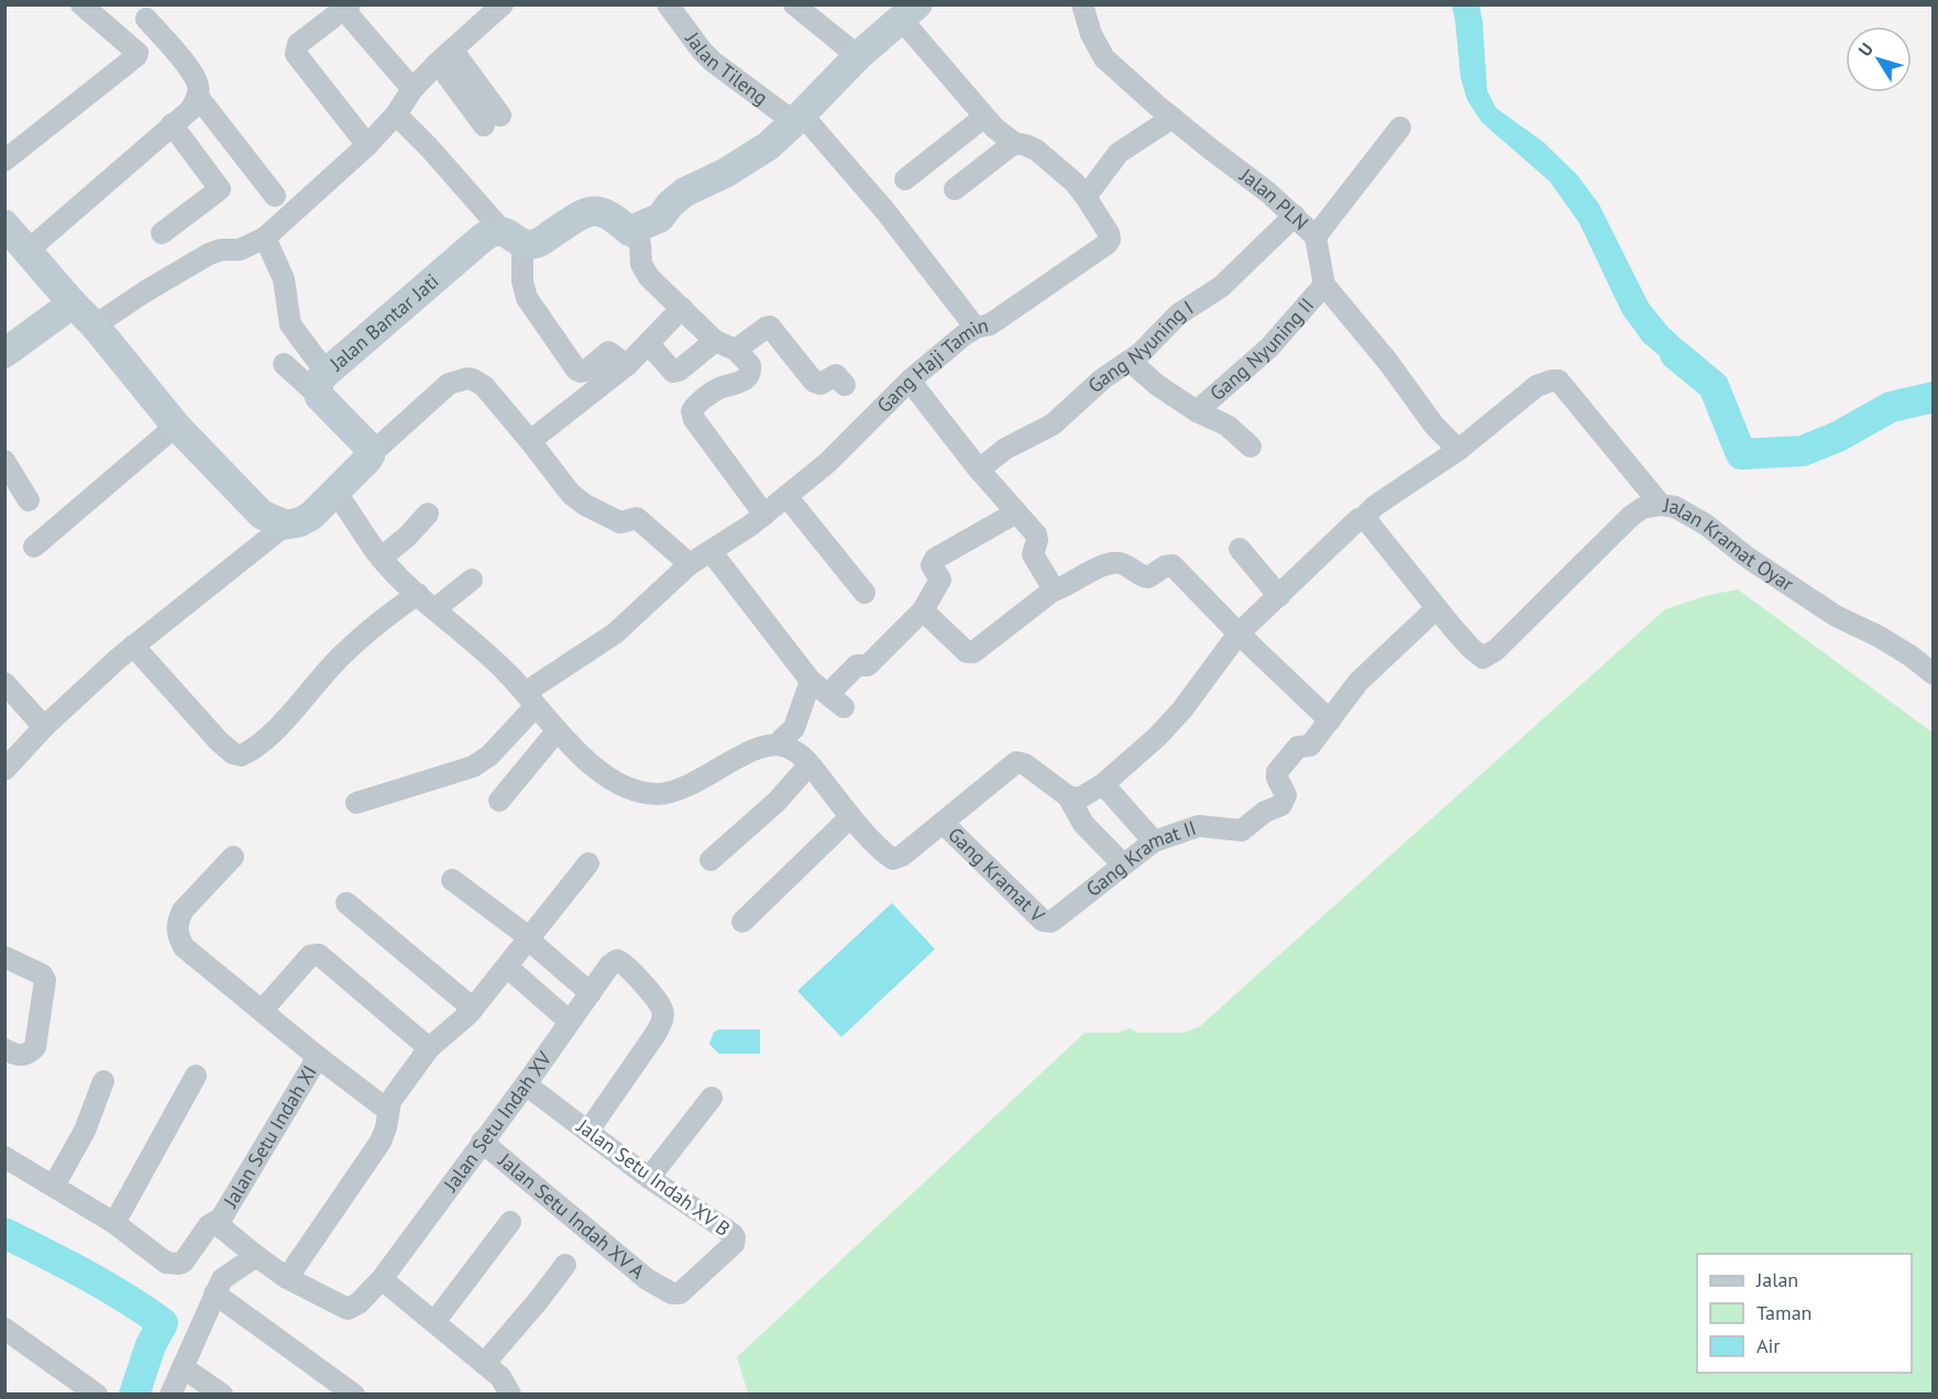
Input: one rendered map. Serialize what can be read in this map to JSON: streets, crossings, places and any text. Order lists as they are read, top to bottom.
{
  "streets": {
    "street": [
      "Jalan Tileng",
      "Jalan PLN",
      "Jalan Bantar Jati",
      "Gang Nyuning I",
      "Gang Nyuning II",
      "Gang Haji Tamin",
      "Jalan Kramat Oyar",
      "Gang Kramat II",
      "Gang Kramat V",
      "Jalan Setu Indah XV",
      "Jalan Setu Indah XI",
      "Jalan Setu Indah XV B",
      "Jalan Setu Indah XV A"
    ]
  },
  "crossings": [
    ["Jalan Tileng", "Gang Haji Tamin"],
    ["Jalan PLN", "Gang Nyuning I"],
    ["Jalan PLN", "Gang Nyuning II"],
    ["Jalan PLN", "Jalan Kramat Oyar"],
    ["Gang Kramat II", "Gang Kramat V"],
    ["Jalan Setu Indah XV", "Jalan Setu Indah XV B"],
    ["Jalan Setu Indah XV", "Jalan Setu Indah XV A"],
    ["Jalan Setu Indah XV B", "Jalan Setu Indah XV A"]
  ],
  "legend": ["Jalan", "Taman", "Air"],
  "north": "top left"
}
